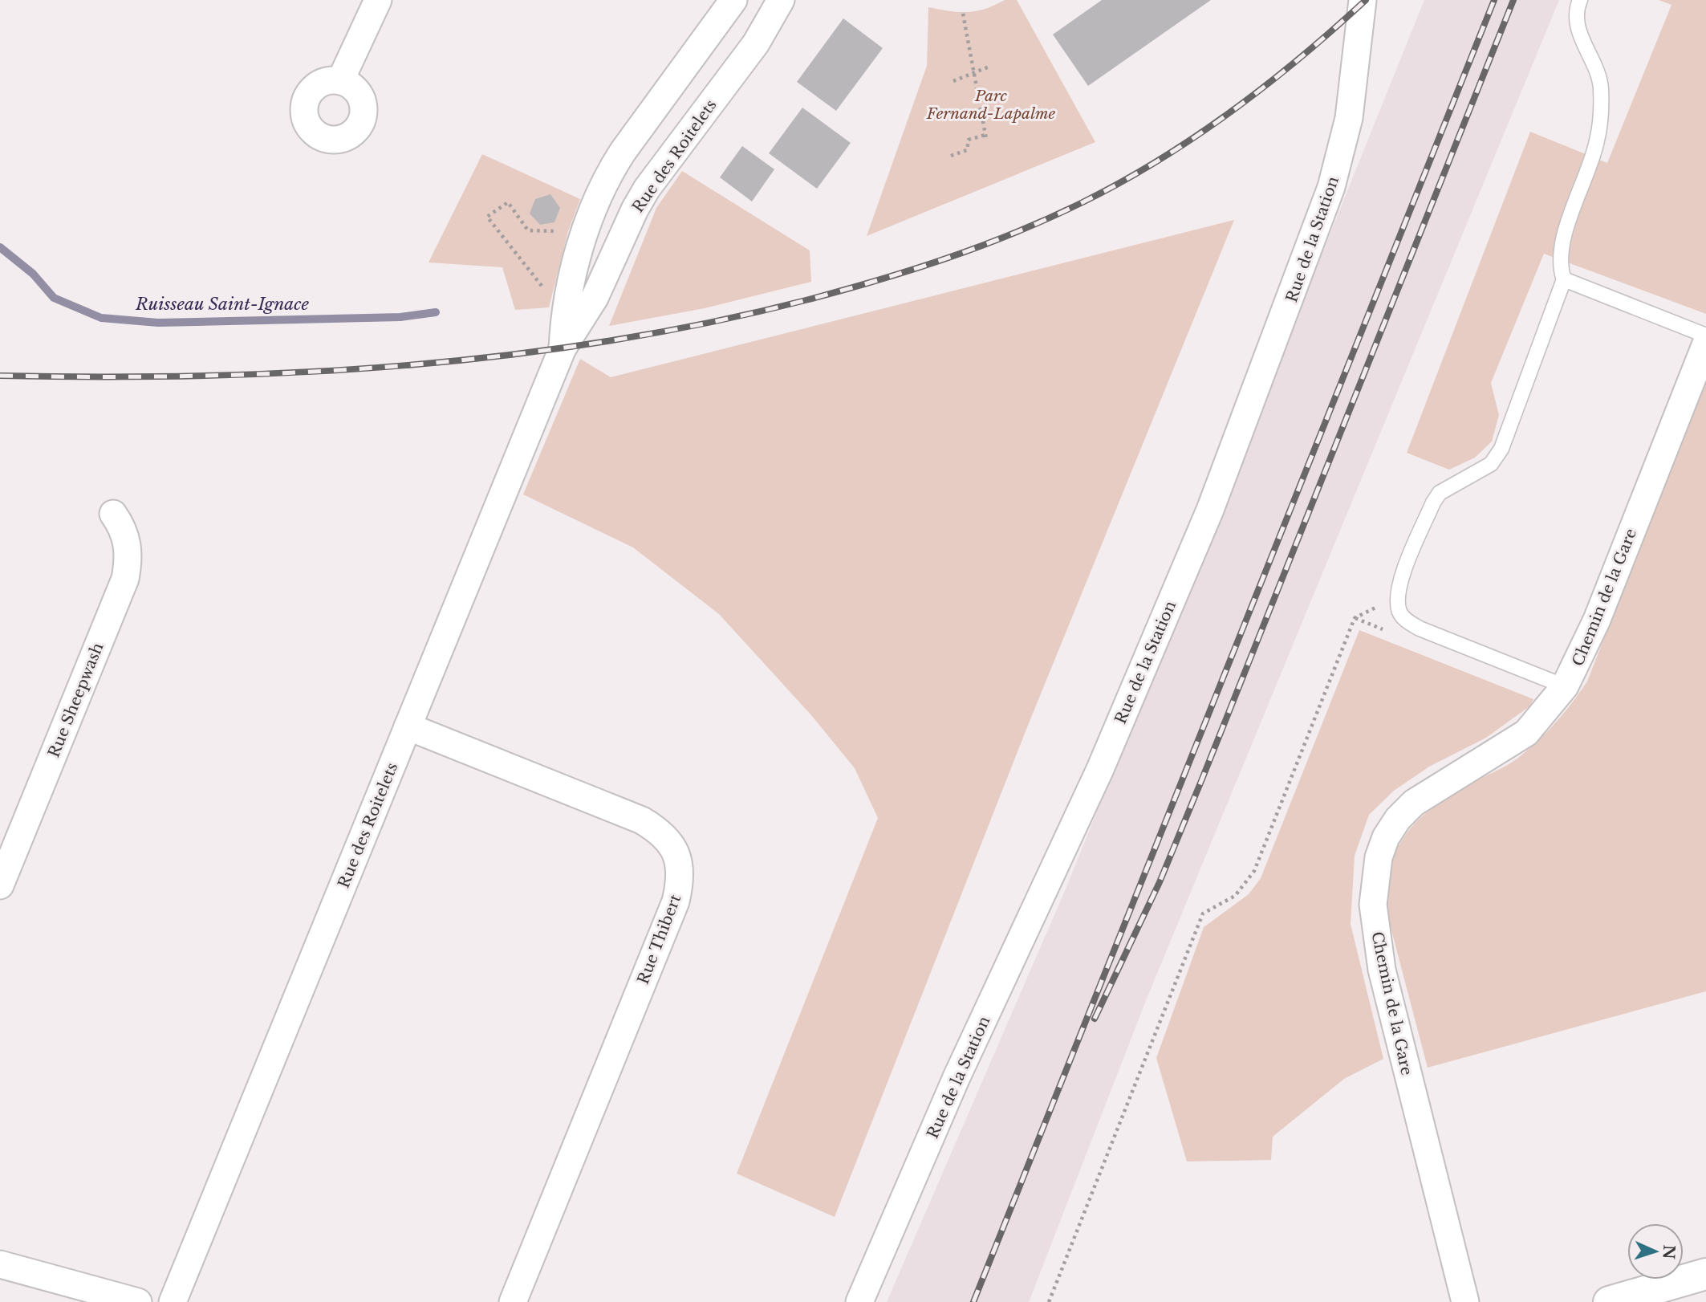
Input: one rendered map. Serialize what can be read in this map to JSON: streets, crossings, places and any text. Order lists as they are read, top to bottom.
{
  "streets": {
    "street": [
      "Rue des Roitelets",
      "Rue de la Station",
      "Chemin de la Gare",
      "Rue Sheepwash",
      "Rue Thibert"
    ]
  },
  "crossings": [
    ["Rue des Roitelets", "Rue Thibert"]
  ],
  "water": ["Ruisseau Saint-Ignace"],
  "parks": ["Parc Fernand-Lapalme"],
  "north": "right"
}
